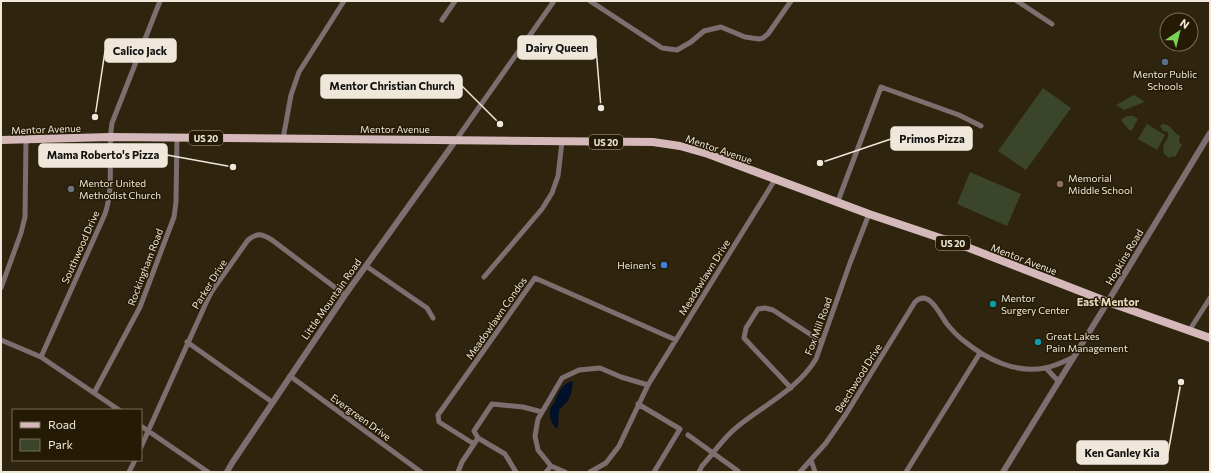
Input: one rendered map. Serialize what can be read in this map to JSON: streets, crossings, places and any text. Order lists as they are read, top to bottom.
{
  "streets": {
    "main road": ["Mentor Avenue", "US 20"],
    "street": [
      "Southwood Drive",
      "Hopkins Road",
      "Rockingham Road",
      "Meadowlawn Drive",
      "Parker Drive",
      "Little Mountain Road",
      "Meadowlawn Condos",
      "Fox Mill Road",
      "Beechwood Drive",
      "Evergreen Drive"
    ]
  },
  "crossings": [
    ["Mentor Avenue", "Southwood Drive"],
    ["Mentor Avenue", "Hopkins Road"],
    ["Mentor Avenue", "Rockingham Road"],
    ["Mentor Avenue", "Meadowlawn Drive"],
    ["Mentor Avenue", "Little Mountain Road"],
    ["Mentor Avenue", "Fox Mill Road"],
    ["Meadowlawn Drive", "Meadowlawn Condos"],
    ["Parker Drive", "Little Mountain Road"],
    ["Little Mountain Road", "Evergreen Drive"]
  ],
  "districts": ["East Mentor"],
  "places": [
    "Mentor Public Schools",
    "Dairy Queen",
    "Calico Jack",
    "Mentor Christian Church",
    "Primos Pizza",
    "Mama Roberto's Pizza",
    "Memorial Middle School",
    "Mentor United Methodist Church",
    "Heinen's",
    "Mentor Surgery Center",
    "Great Lakes Pain Management",
    "Ken Ganley Kia"
  ],
  "legend": ["Road", "Park"],
  "north": "top right"
}
